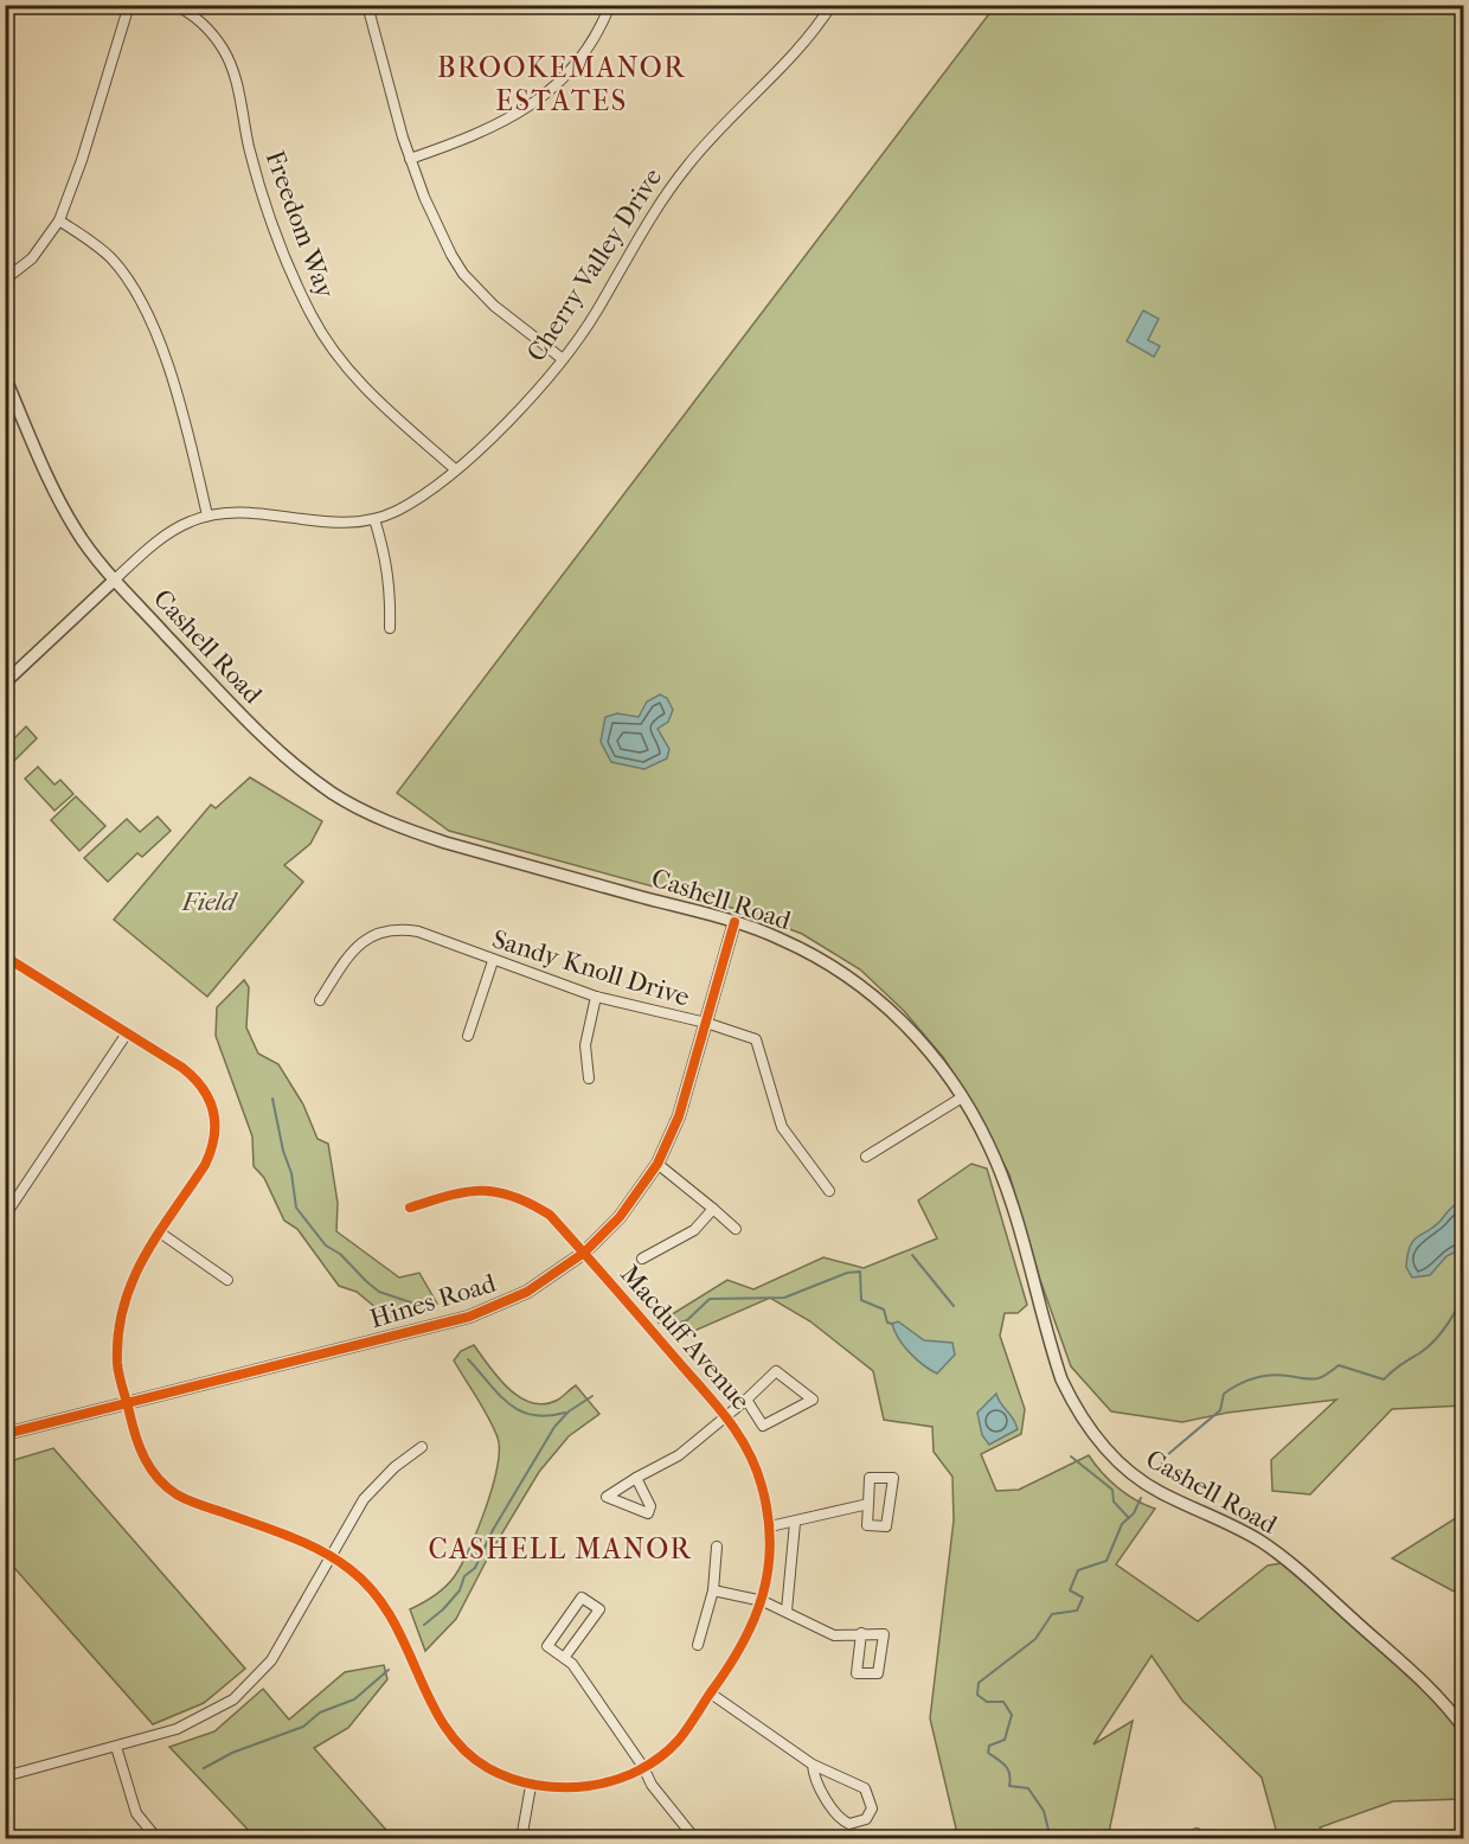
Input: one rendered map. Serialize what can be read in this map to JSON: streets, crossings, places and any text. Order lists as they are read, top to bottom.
{
  "streets": {
    "street": [
      "Freedom Way",
      "Cherry Valley Drive",
      "Cashell Road",
      "Sandy Knoll Drive",
      "Hines Road",
      "Macduff Avenue"
    ]
  },
  "crossings": [
    ["Freedom Way", "Cherry Valley Drive"],
    ["Cherry Valley Drive", "Cashell Road"],
    ["Cashell Road", "Hines Road"],
    ["Sandy Knoll Drive", "Hines Road"],
    ["Hines Road", "Macduff Avenue"]
  ],
  "districts": ["BROOKEMANOR ESTATES", "CASHELL MANOR"],
  "parks": ["Field"]
}
